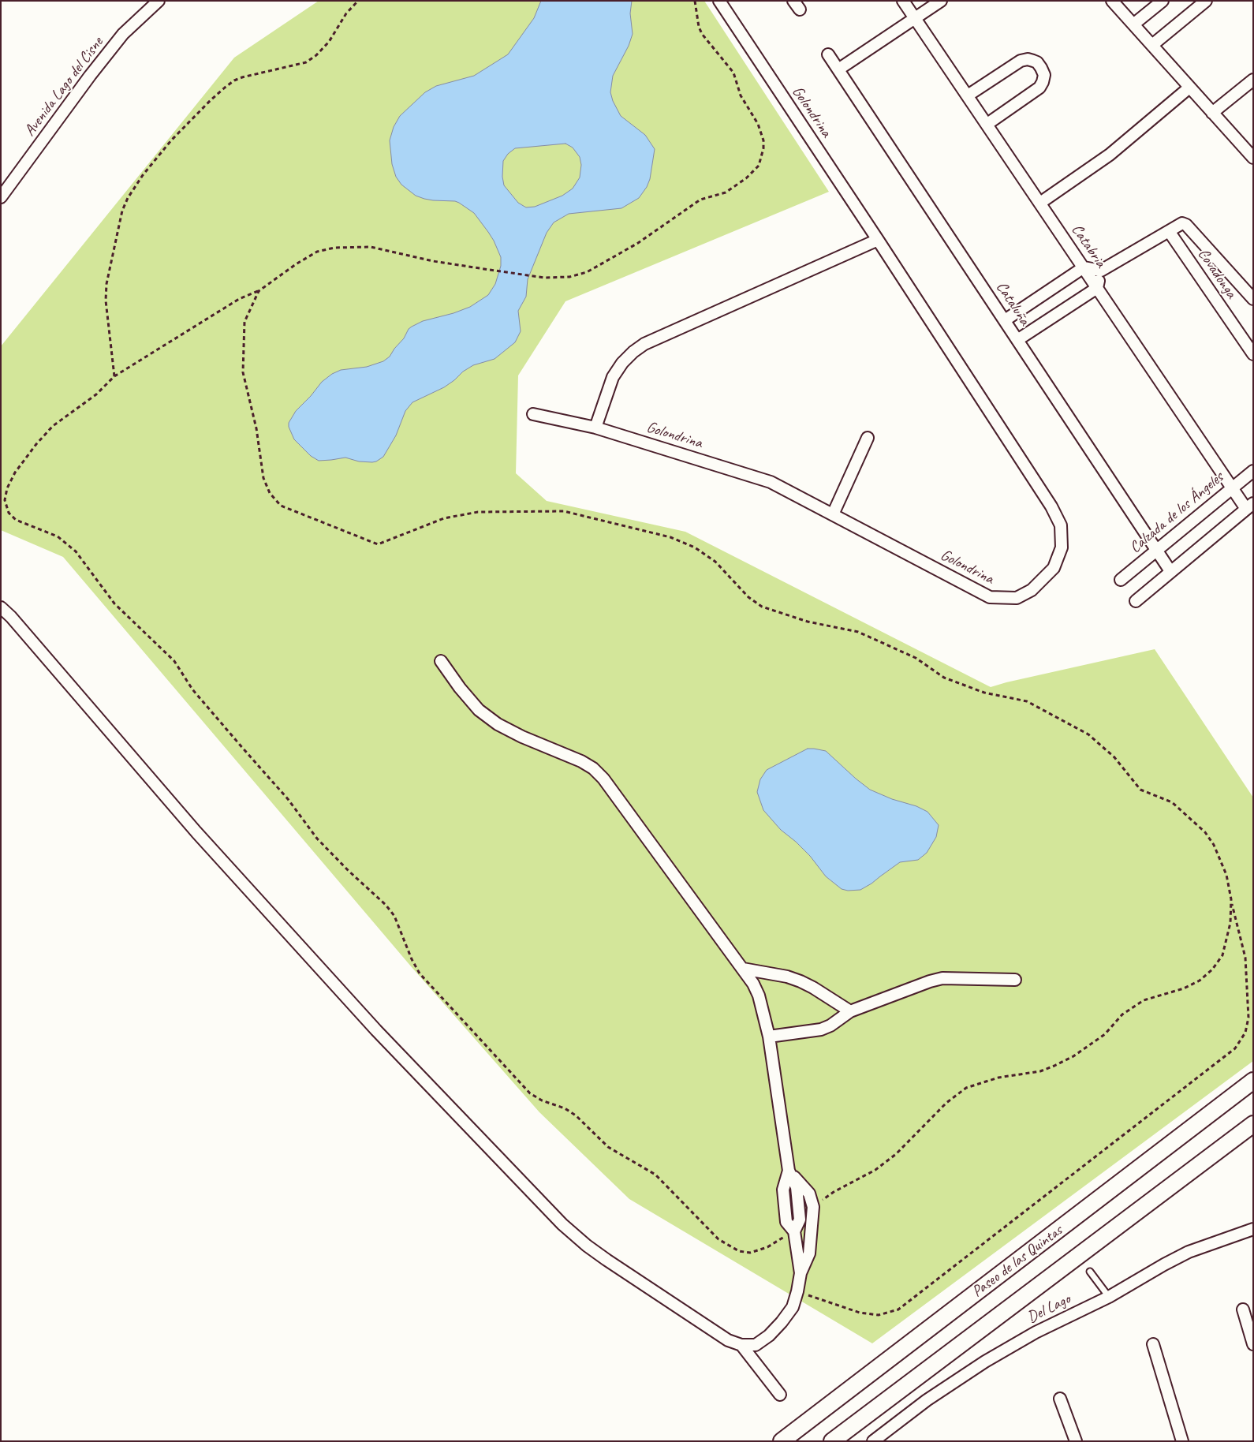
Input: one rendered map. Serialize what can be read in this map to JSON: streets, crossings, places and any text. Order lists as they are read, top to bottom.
{
  "streets": {
    "main road": ["Paseo de las Quintas"],
    "street": [
      "Avenida Lago del Cisne",
      "Golondrina",
      "Catabria",
      "Covadonga",
      "Cataluña",
      "Calzada de los Ángeles",
      "Del Lago"
    ]
  },
  "crossings": [
    ["Catabria", "Calzada de los Ángeles"],
    ["Cataluña", "Calzada de los Ángeles"]
  ]
}
